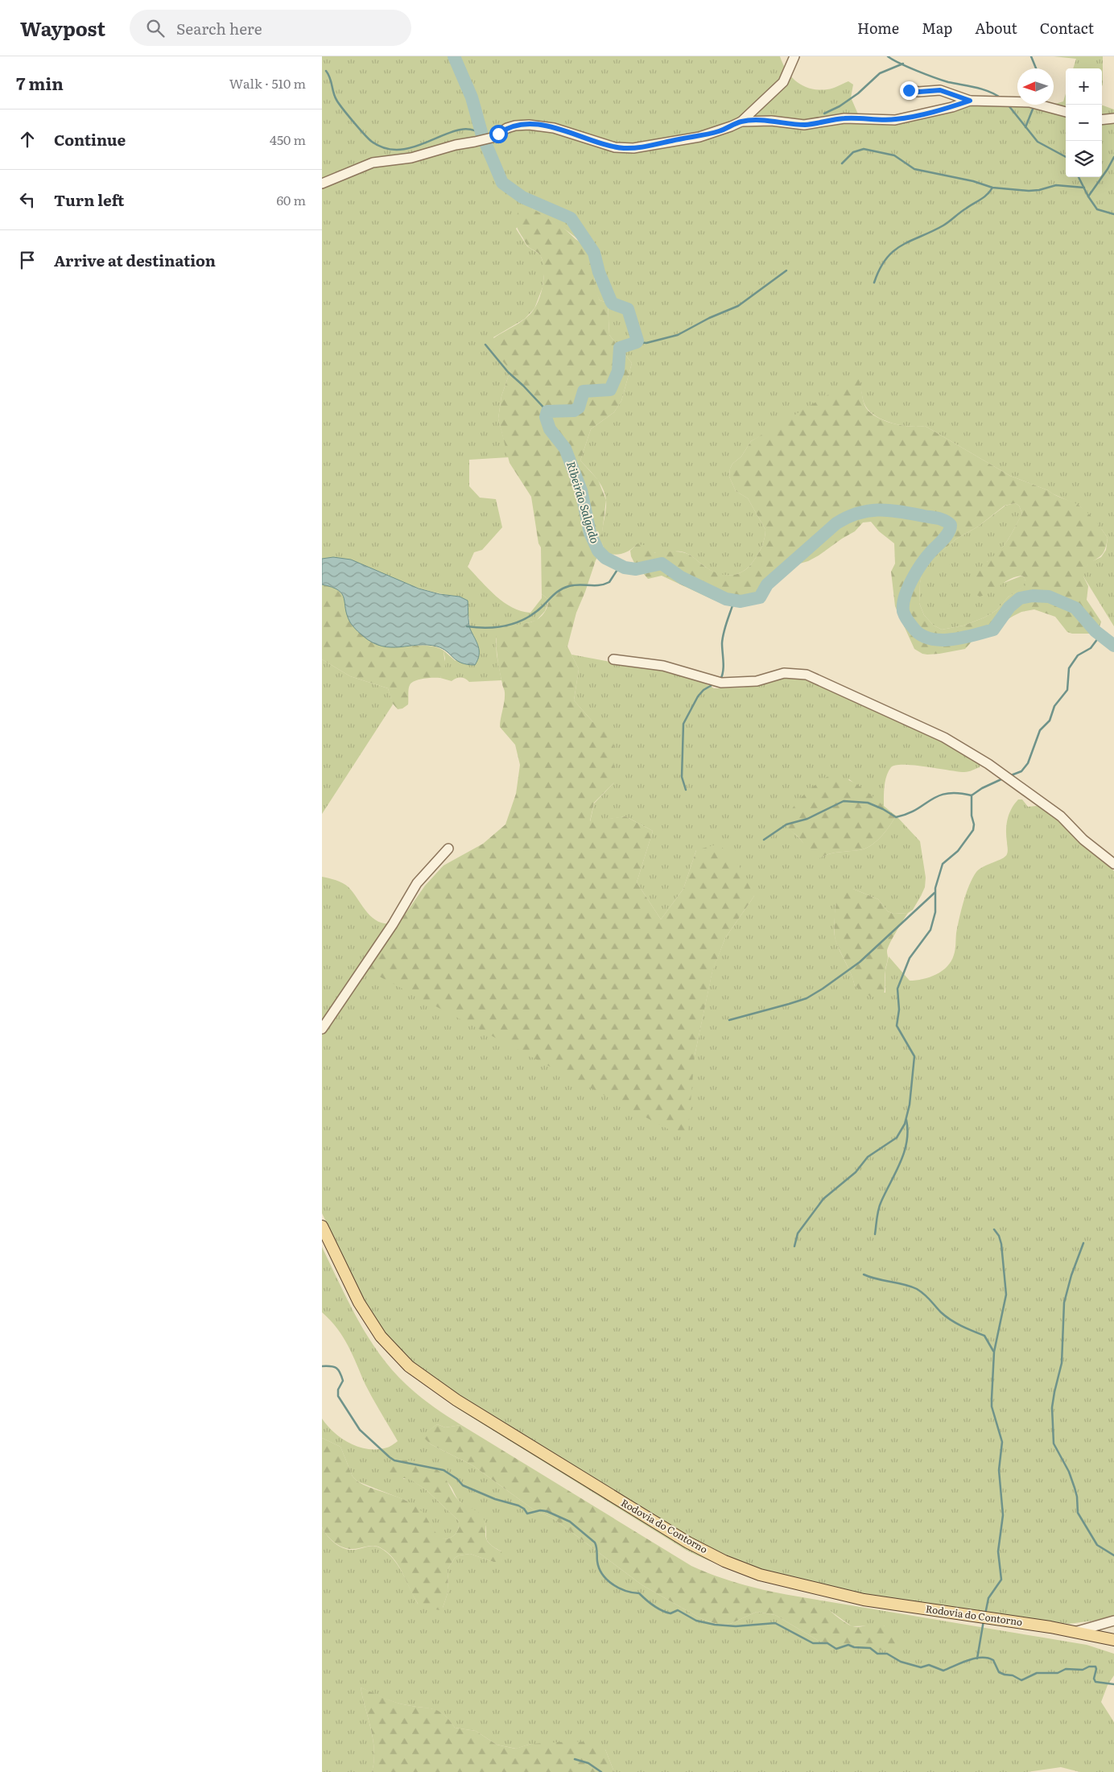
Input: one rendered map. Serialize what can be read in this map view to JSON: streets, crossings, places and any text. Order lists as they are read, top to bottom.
{
  "streets": {
    "main road": ["Rodovia do Contorno"]
  },
  "water": ["Ribeirão Salgado"],
  "north": "left",
  "page": {
    "header": "Waypost",
    "search": "Search here",
    "nav": [
      "Home",
      "Map",
      "About",
      "Contact"
    ],
    "heading": ["7 min", "Walk · 510 m"],
    "map_buttons": ["+", "−"],
    "list": [
      ["Continue", "450 m"],
      ["Turn left", "60 m"],
      "Arrive at destination"
    ]
  }
}
